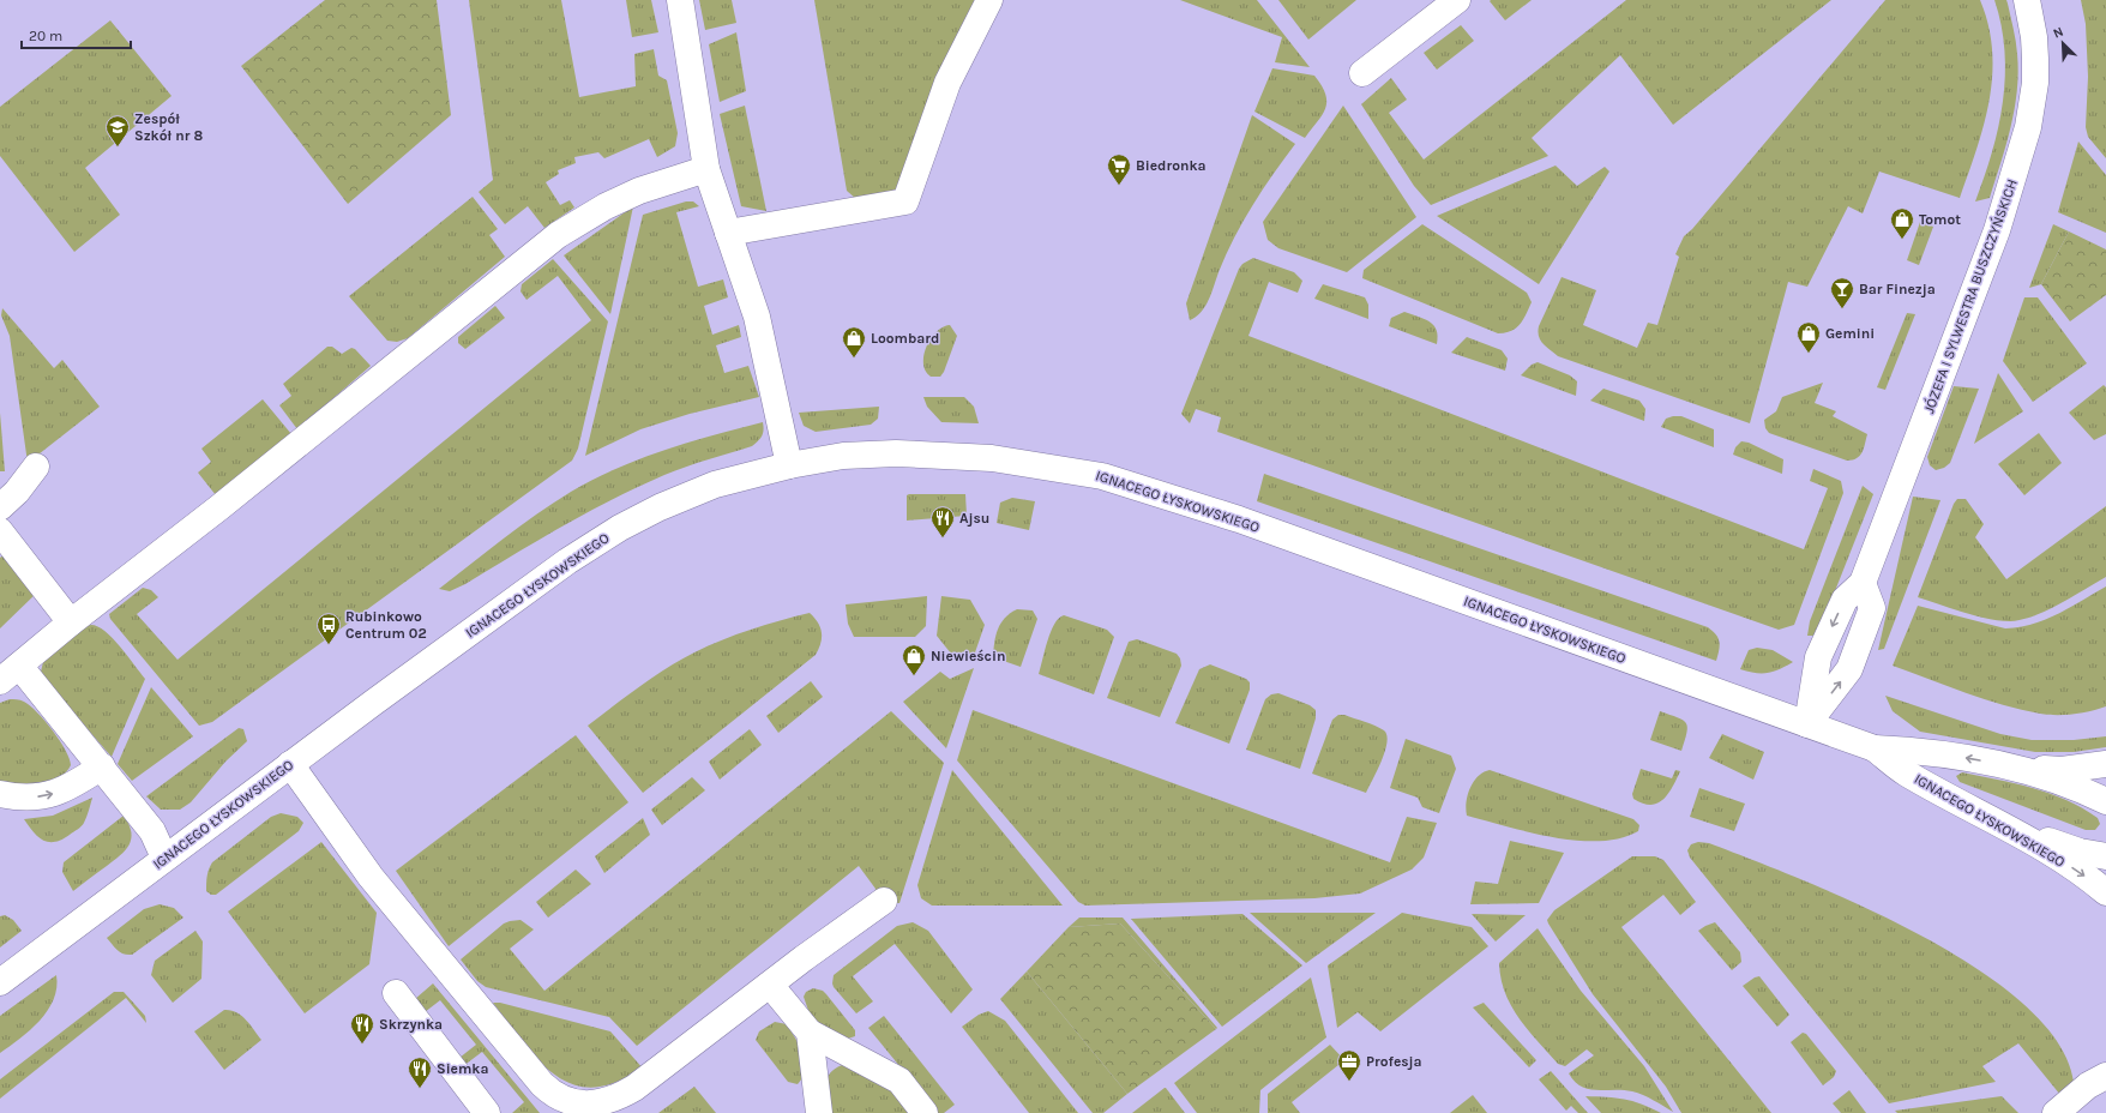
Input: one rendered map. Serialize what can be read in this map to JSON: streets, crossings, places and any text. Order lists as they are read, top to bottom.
{
  "streets": {
    "street": ["JÓZEFA I SYLWESTRA BUSZCZYŃSKICH", "IGNACEGO ŁYSKOWSKIEGO"]
  },
  "crossings": [
    ["JÓZEFA I SYLWESTRA BUSZCZYŃSKICH", "IGNACEGO ŁYSKOWSKIEGO"]
  ],
  "places": {
    "school or university": ["Zespół Szkół nr 8"],
    "supermarket": ["Biedronka"],
    "shop": [
      "Tomot",
      "Gemini",
      "Loombard",
      "Niewieścin"
    ],
    "bar": ["Bar Finezja"],
    "restaurant": ["Ajsu", "Skrzynka", "Siemka"],
    "bus stop": ["Rubinkowo Centrum 02"],
    "office": ["Profesja"]
  },
  "scale_bar": "20 m",
  "north": "top left"
}
